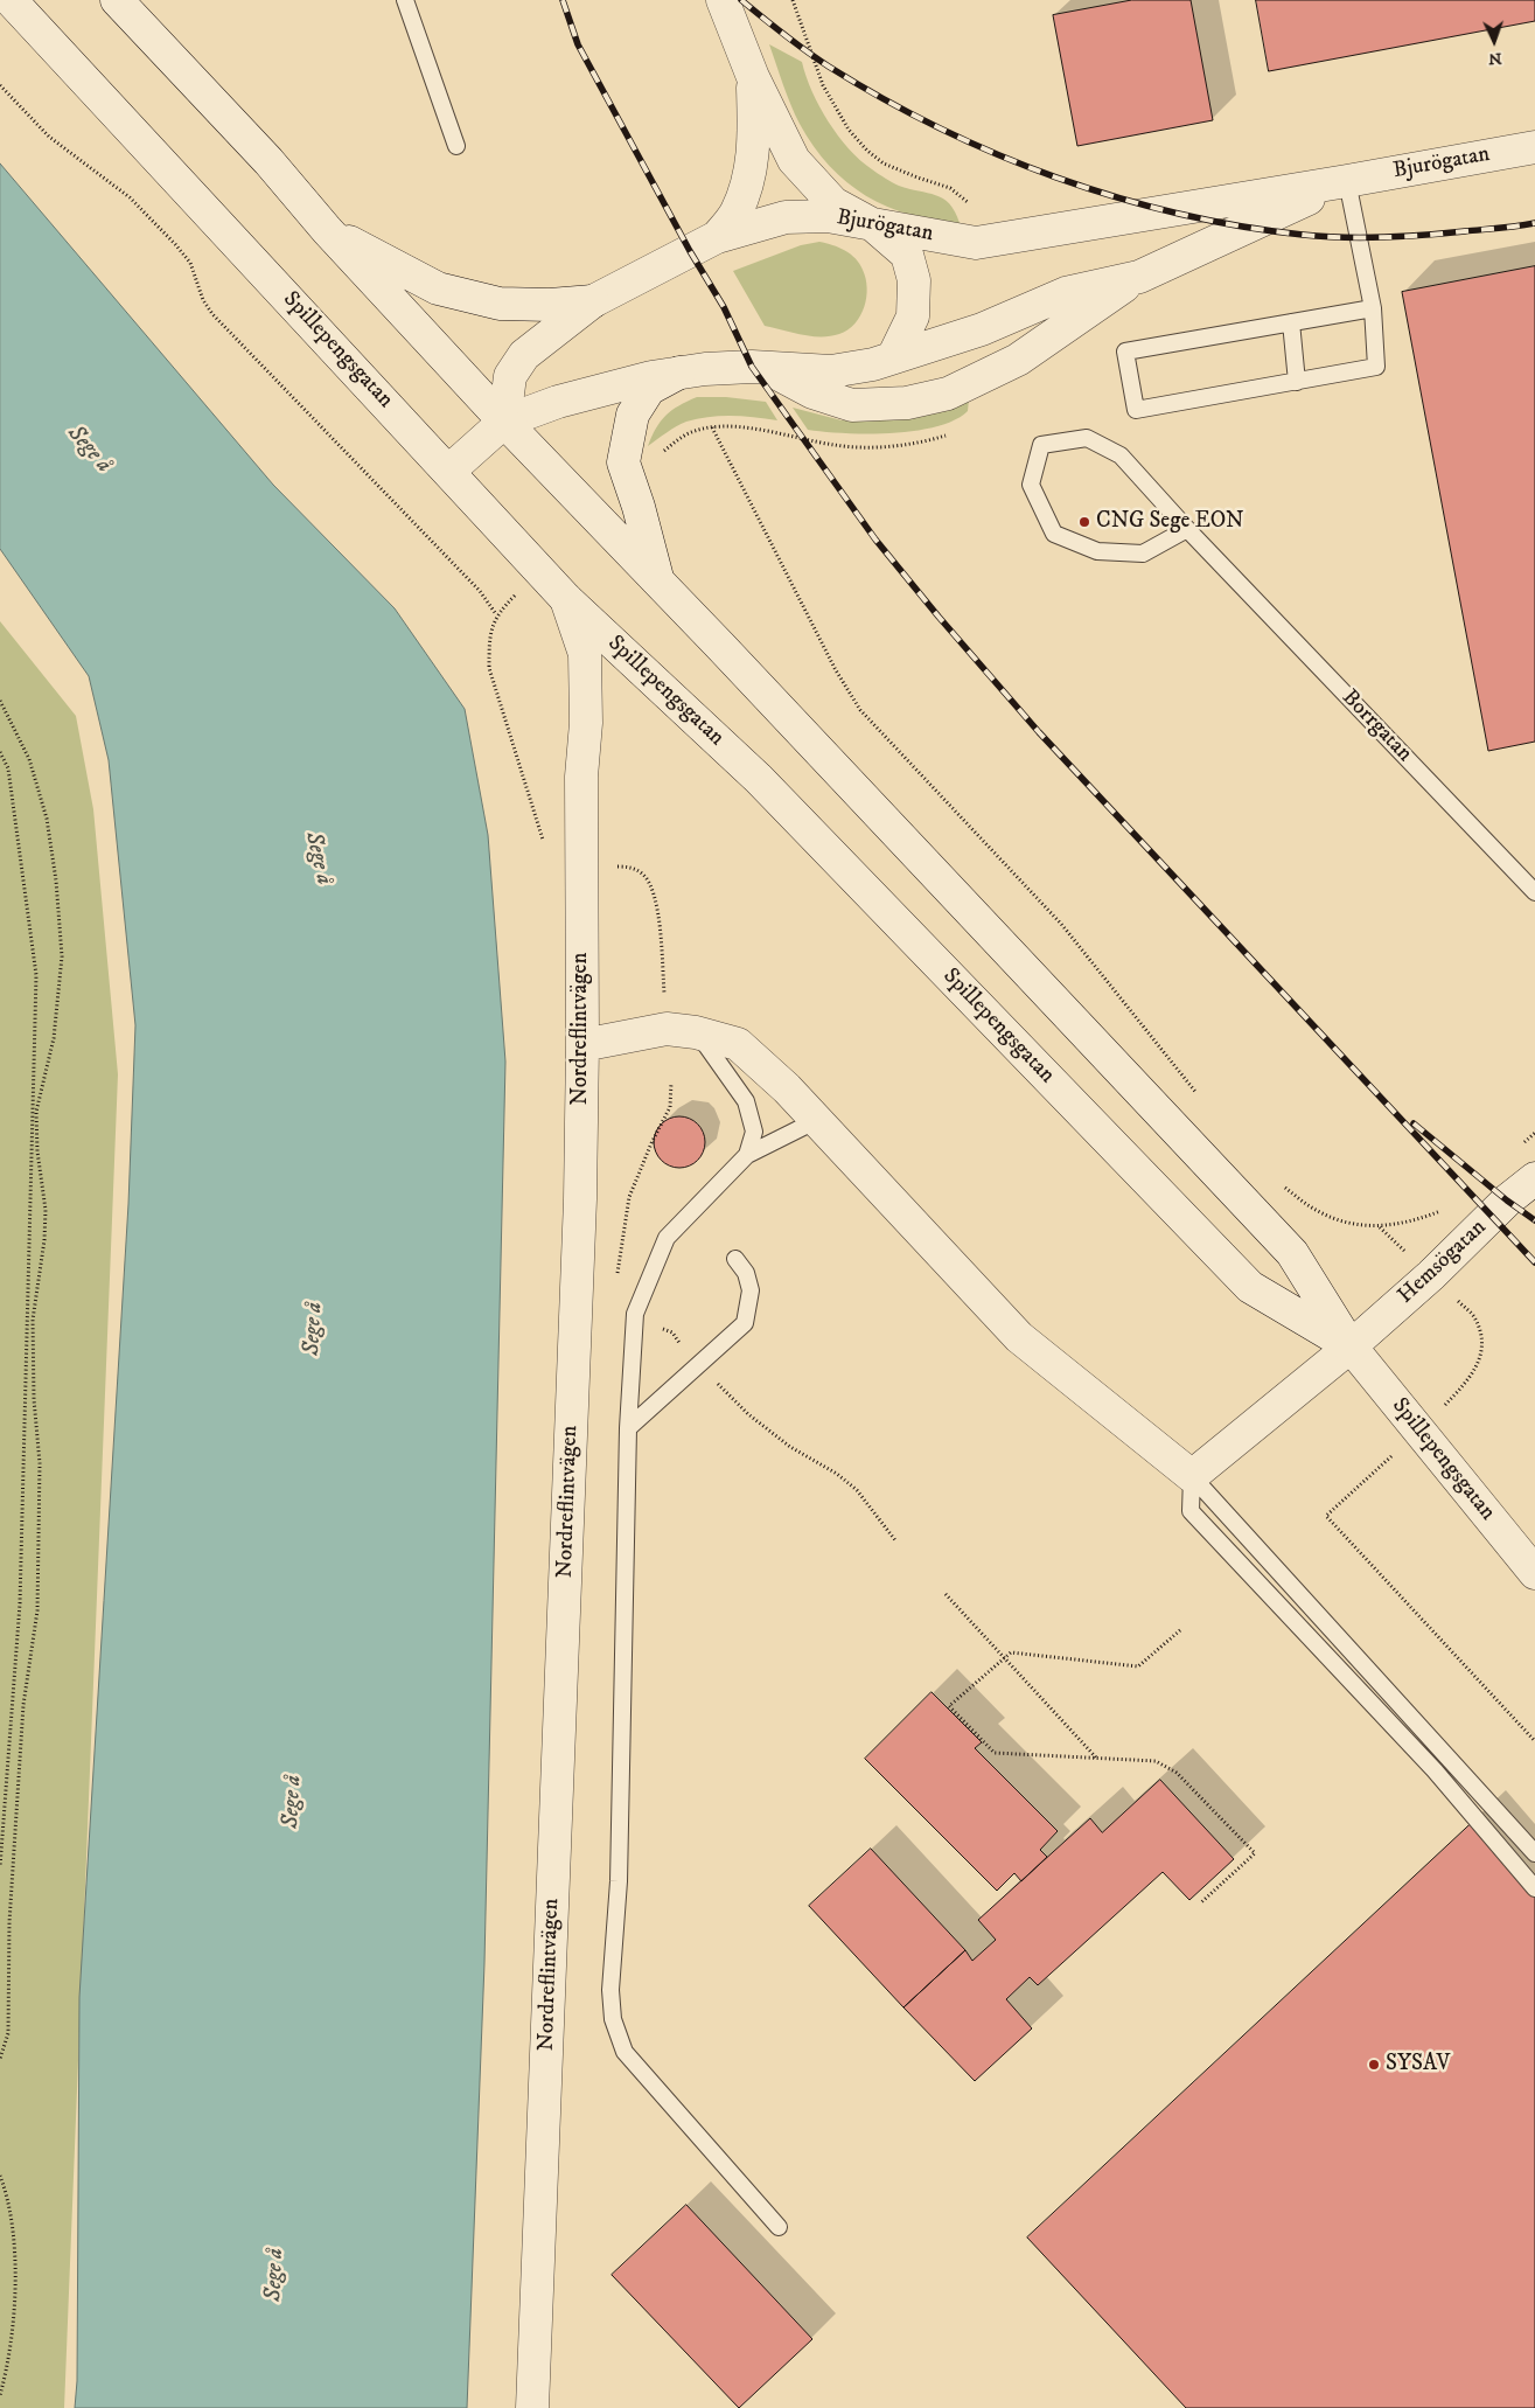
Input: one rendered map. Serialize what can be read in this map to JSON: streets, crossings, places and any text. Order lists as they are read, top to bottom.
{
  "streets": {
    "street": [
      "Bjurögatan",
      "Spillepengsgatan",
      "Nordreflintvägen",
      "Hemsögatan"
    ],
    "lane": ["Borrgatan"]
  },
  "crossings": [
    ["Bjurögatan", "Spillepengsgatan"],
    ["Spillepengsgatan", "Nordreflintvägen"],
    ["Spillepengsgatan", "Hemsögatan"]
  ],
  "water": ["Sege å"],
  "places": ["CNG Sege EON", "SYSAV"],
  "north": "bottom"
}
